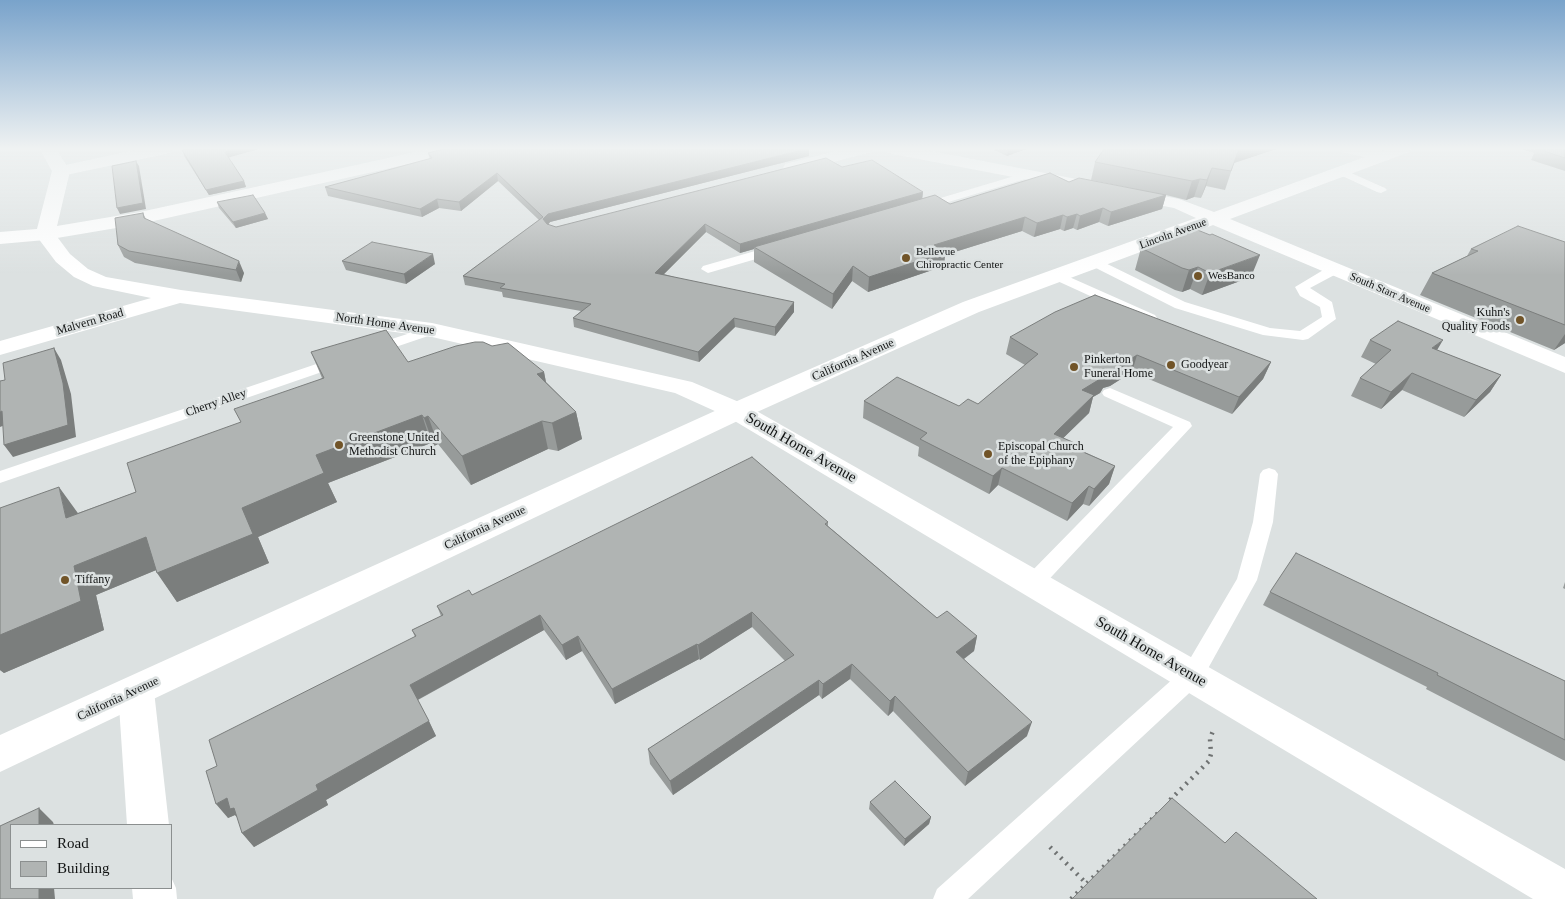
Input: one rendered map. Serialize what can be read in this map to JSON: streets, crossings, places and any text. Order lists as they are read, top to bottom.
{
  "streets": {
    "street": [
      "Lincoln Avenue",
      "South Starr Avenue",
      "Malvern Road",
      "North Home Avenue",
      "California Avenue",
      "South Home Avenue"
    ],
    "lane": ["Cherry Alley"]
  },
  "crossings": [
    ["Lincoln Avenue", "South Starr Avenue"],
    ["Lincoln Avenue", "California Avenue"],
    ["Malvern Road", "North Home Avenue"],
    ["North Home Avenue", "California Avenue"],
    ["North Home Avenue", "Cherry Alley"],
    ["North Home Avenue", "South Home Avenue"],
    ["California Avenue", "South Home Avenue"]
  ],
  "places": [
    "Bellevue Chiropractic Center",
    "WesBanco",
    "Kuhn's Quality Foods",
    "Goodyear",
    "Pinkerton Funeral Home",
    "Greenstone United Methodist Church",
    "Episcopal Church of the Epiphany",
    "Tiffany"
  ],
  "legend": ["Road", "Building"]
}
